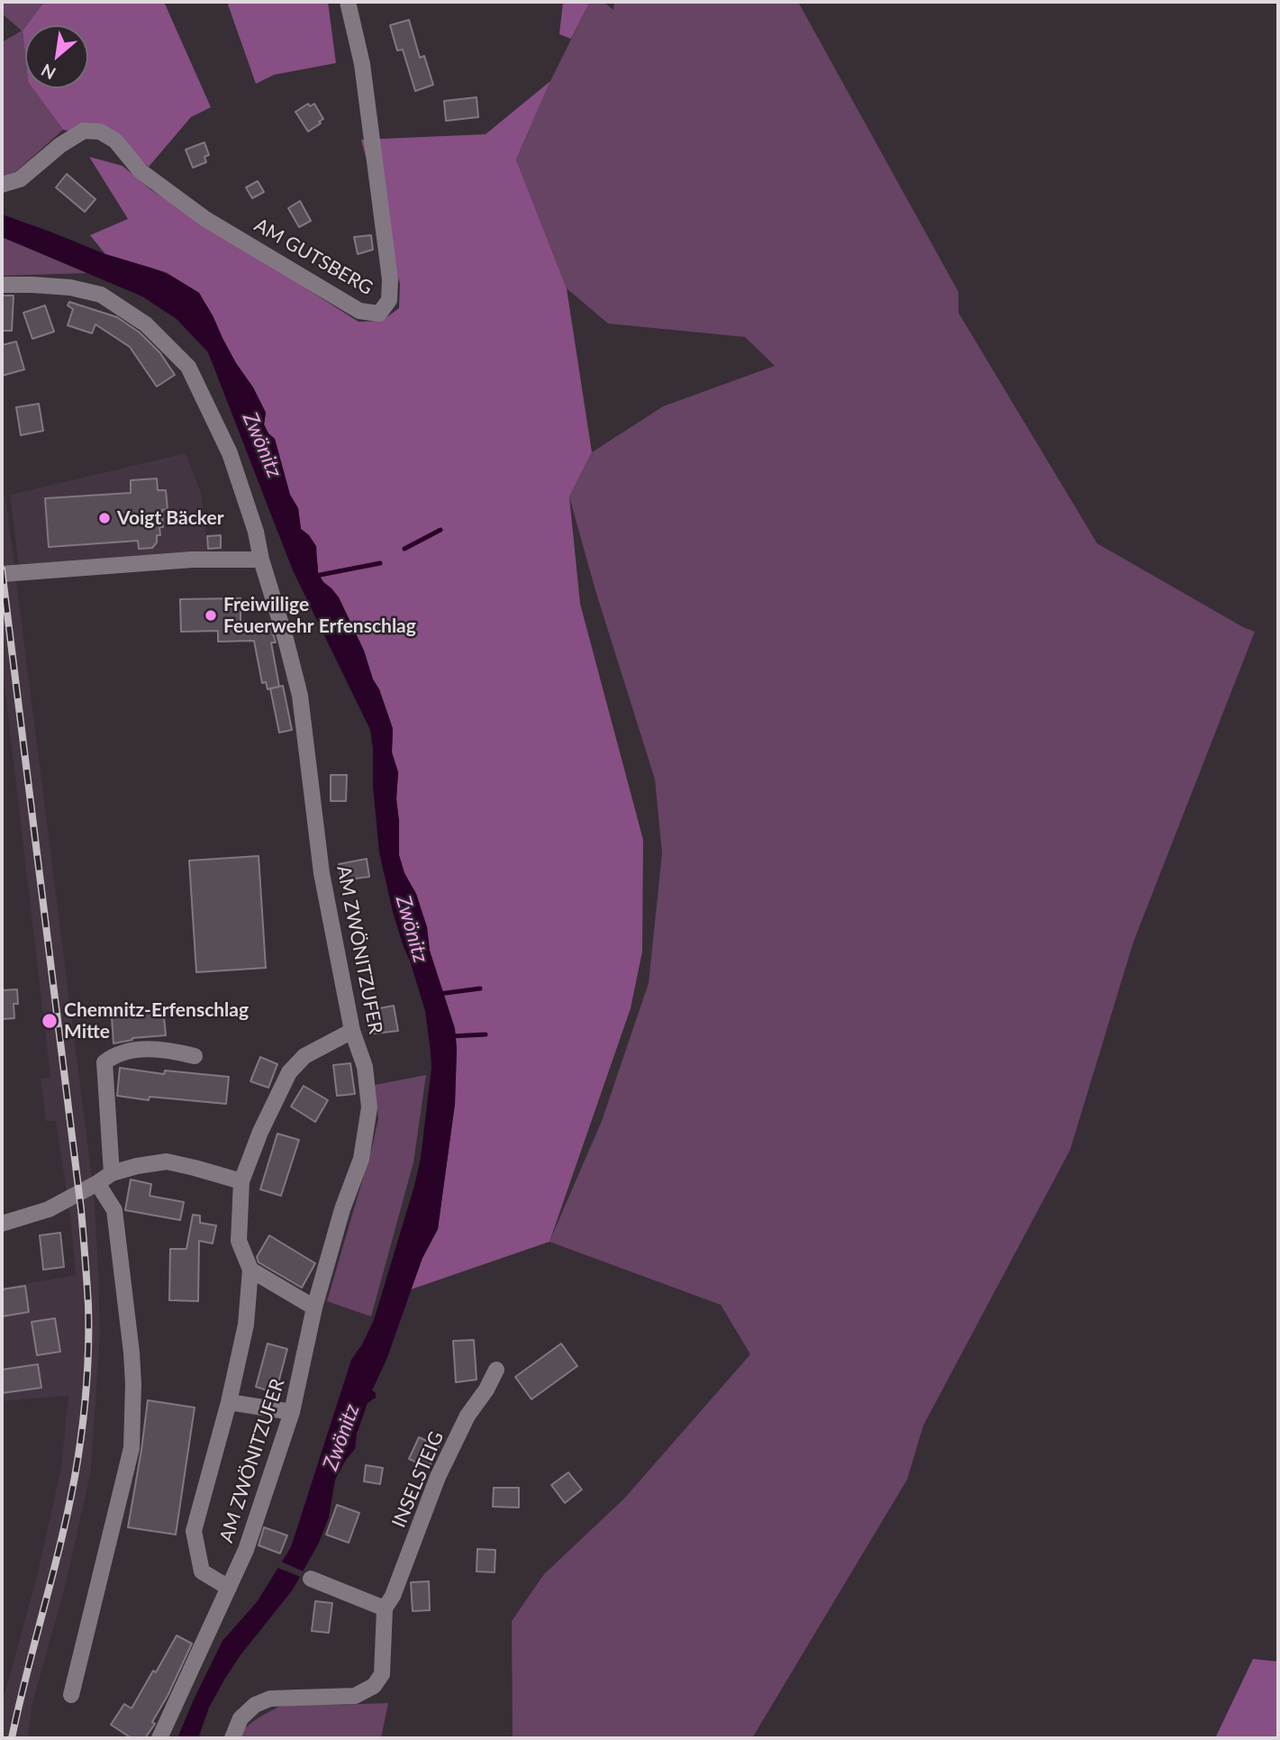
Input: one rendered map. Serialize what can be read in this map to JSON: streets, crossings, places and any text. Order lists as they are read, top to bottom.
{
  "streets": {
    "street": ["AM GUTSBERG", "AM ZWÖNITZUFER", "INSELSTEIG"]
  },
  "water": ["Zwönitz"],
  "places": ["Voigt Bäcker", "Freiwillige Feuerwehr Erfenschlag", "Chemnitz-Erfenschlag Mitte"],
  "north": "bottom left"
}
